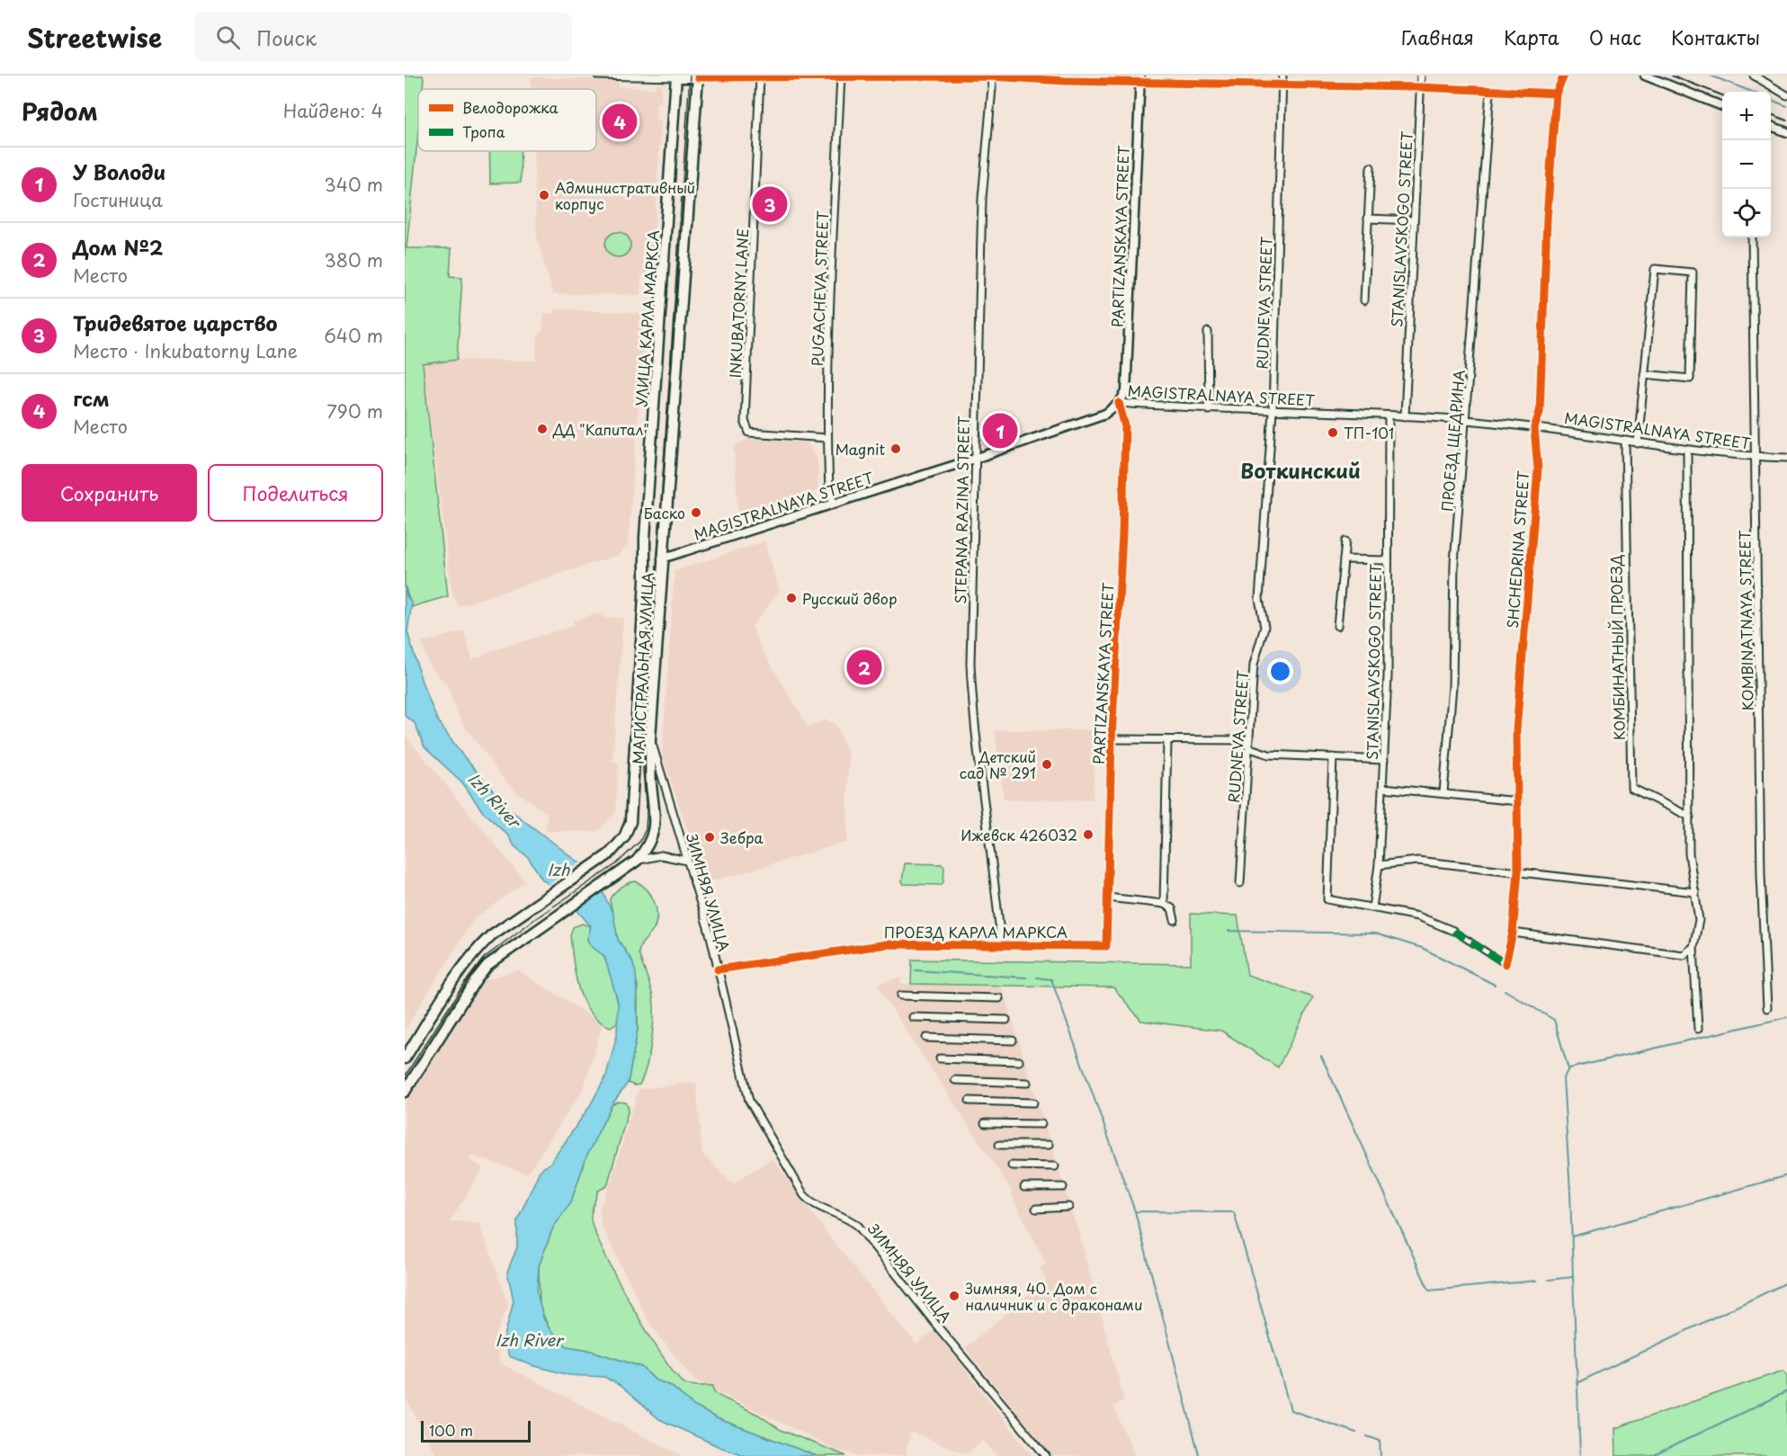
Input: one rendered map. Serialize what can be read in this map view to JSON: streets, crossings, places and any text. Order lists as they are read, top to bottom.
{
  "streets": {
    "main road": ["УЛИЦА КАРЛА МАРКСА", "MAGISTRALNAYA STREET", "МАГИСТРАЛЬНАЯ УЛИЦА"],
    "street": [
      "STANISLAVSKOGO STREET",
      "PARTIZANSKAYA STREET",
      "PUGACHEVA STREET",
      "INKUBATORNY LANE",
      "RUDNEVA STREET",
      "ПРОЕЗД ЩЕДРИНА",
      "STEPANA RAZINA STREET",
      "SHCHEDRINA STREET",
      "KOMBINATNAYA STREET",
      "КОМБИНАТНЫЙ ПРОЕЗД",
      "ЗИМНЯЯ УЛИЦА",
      "ПРОЕЗД КАРЛА МАРКСА"
    ]
  },
  "crossings": [
    ["STANISLAVSKOGO STREET", "MAGISTRALNAYA STREET"],
    ["PARTIZANSKAYA STREET", "MAGISTRALNAYA STREET"],
    ["PARTIZANSKAYA STREET", "ПРОЕЗД КАРЛА МАРКСА"],
    ["PUGACHEVA STREET", "INKUBATORNY LANE"],
    ["PUGACHEVA STREET", "MAGISTRALNAYA STREET"],
    ["RUDNEVA STREET", "MAGISTRALNAYA STREET"],
    ["УЛИЦА КАРЛА МАРКСА", "MAGISTRALNAYA STREET"],
    ["УЛИЦА КАРЛА МАРКСА", "МАГИСТРАЛЬНАЯ УЛИЦА"],
    ["MAGISTRALNAYA STREET", "ПРОЕЗД ЩЕДРИНА"],
    ["MAGISTRALNAYA STREET", "STEPANA RAZINA STREET"],
    ["MAGISTRALNAYA STREET", "SHCHEDRINA STREET"],
    ["MAGISTRALNAYA STREET", "KOMBINATNAYA STREET"],
    ["MAGISTRALNAYA STREET", "КОМБИНАТНЫЙ ПРОЕЗД"],
    ["MAGISTRALNAYA STREET", "МАГИСТРАЛЬНАЯ УЛИЦА"],
    ["STEPANA RAZINA STREET", "ПРОЕЗД КАРЛА МАРКСА"],
    ["МАГИСТРАЛЬНАЯ УЛИЦА", "ЗИМНЯЯ УЛИЦА"],
    ["ЗИМНЯЯ УЛИЦА", "ПРОЕЗД КАРЛА МАРКСА"]
  ],
  "districts": ["Воткинский"],
  "water": ["Izh River", "Izh"],
  "places": [
    "Административный корпус",
    "ДД \"Капитал\"",
    "ТП-101",
    "Magnit",
    "Баско",
    "Русский двор",
    "Детский сад № 291",
    "Ижевск 426032",
    "Зебра",
    "Зимняя, 40. Дом с наличник и с драконами"
  ],
  "legend": ["Велодорожка", "Тропа"],
  "scale_bar": "100 m",
  "page": {
    "header": "Streetwise",
    "search": "Поиск",
    "nav": [
      "Главная",
      "Карта",
      "О нас",
      "Контакты"
    ],
    "heading": ["Рядом", "Найдено: 4"],
    "map_buttons": ["+", "−"],
    "pins": [
      "4",
      "3",
      "1",
      "2"
    ],
    "list": [
      {
        "mark": "1",
        "name": "У Володи",
        "note": "Гостиница",
        "value": "340 m"
      },
      {
        "mark": "2",
        "name": "Дом №2",
        "note": "Место",
        "value": "380 m"
      },
      {
        "mark": "3",
        "name": "Тридевятое царство",
        "note": "Место · Inkubatorny Lane",
        "value": "640 m"
      },
      {
        "mark": "4",
        "name": "гсм",
        "note": "Место",
        "value": "790 m"
      }
    ],
    "buttons": ["Сохранить", "Поделиться"],
    "scale": "100 m"
  }
}
